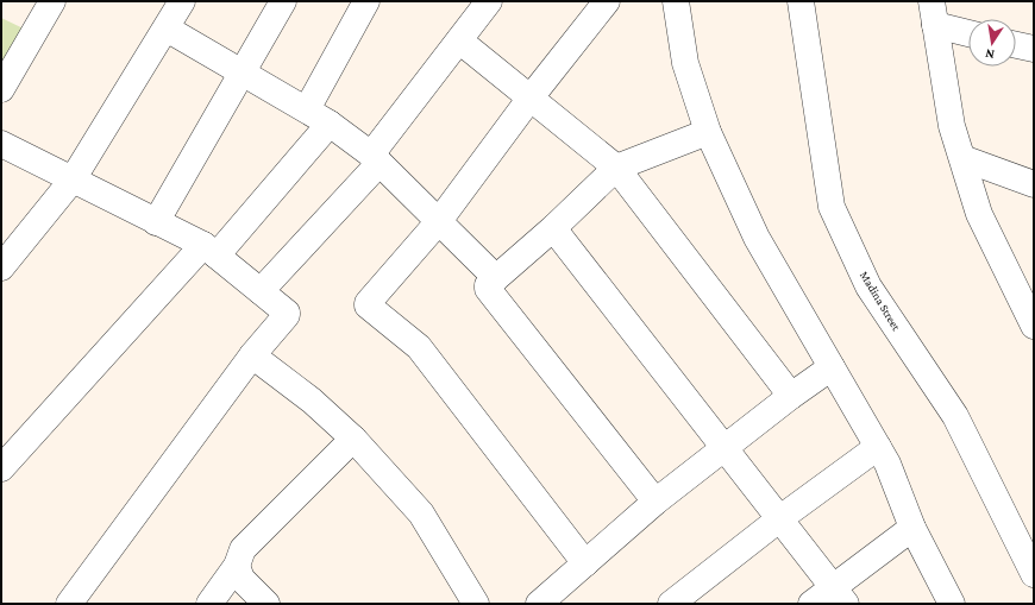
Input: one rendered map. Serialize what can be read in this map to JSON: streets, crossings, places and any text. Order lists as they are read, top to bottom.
{
  "streets": {
    "street": ["Madina Street"]
  },
  "north": "bottom"
}
